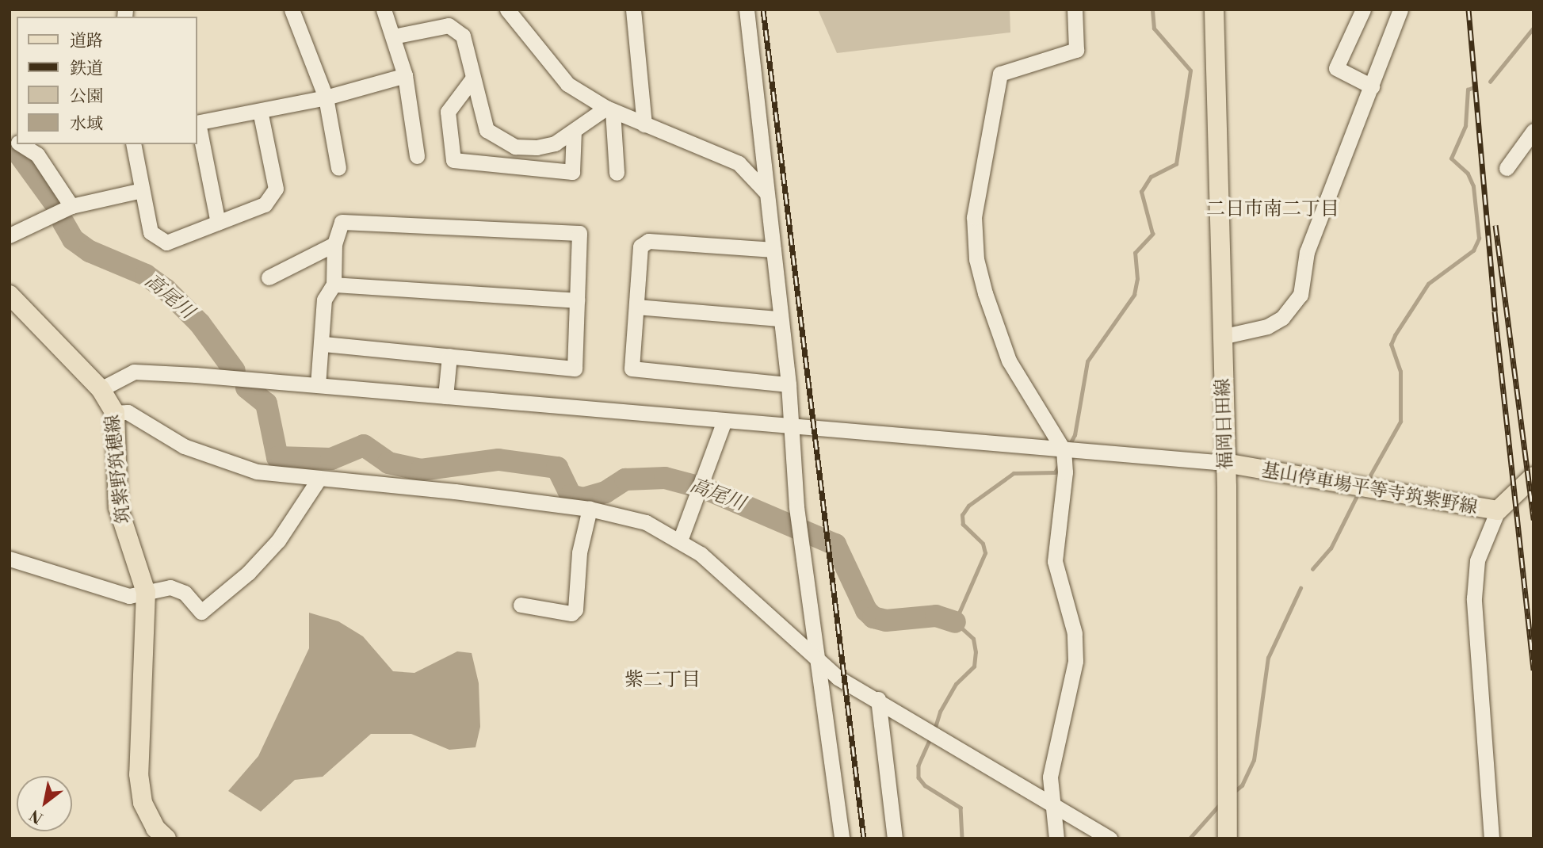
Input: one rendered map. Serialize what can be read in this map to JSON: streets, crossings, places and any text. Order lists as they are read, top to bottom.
{
  "streets": {
    "main road": ["福岡日田線", "筑紫野筑穂線", "基山停車場平等寺筑紫野線"]
  },
  "crossings": [
    ["福岡日田線", "基山停車場平等寺筑紫野線"]
  ],
  "districts": ["二日市南二丁目", "紫二丁目"],
  "water": ["高尾川"],
  "legend": [
    "道路",
    "鉄道",
    "公園",
    "水域"
  ],
  "north": "bottom left"
}
